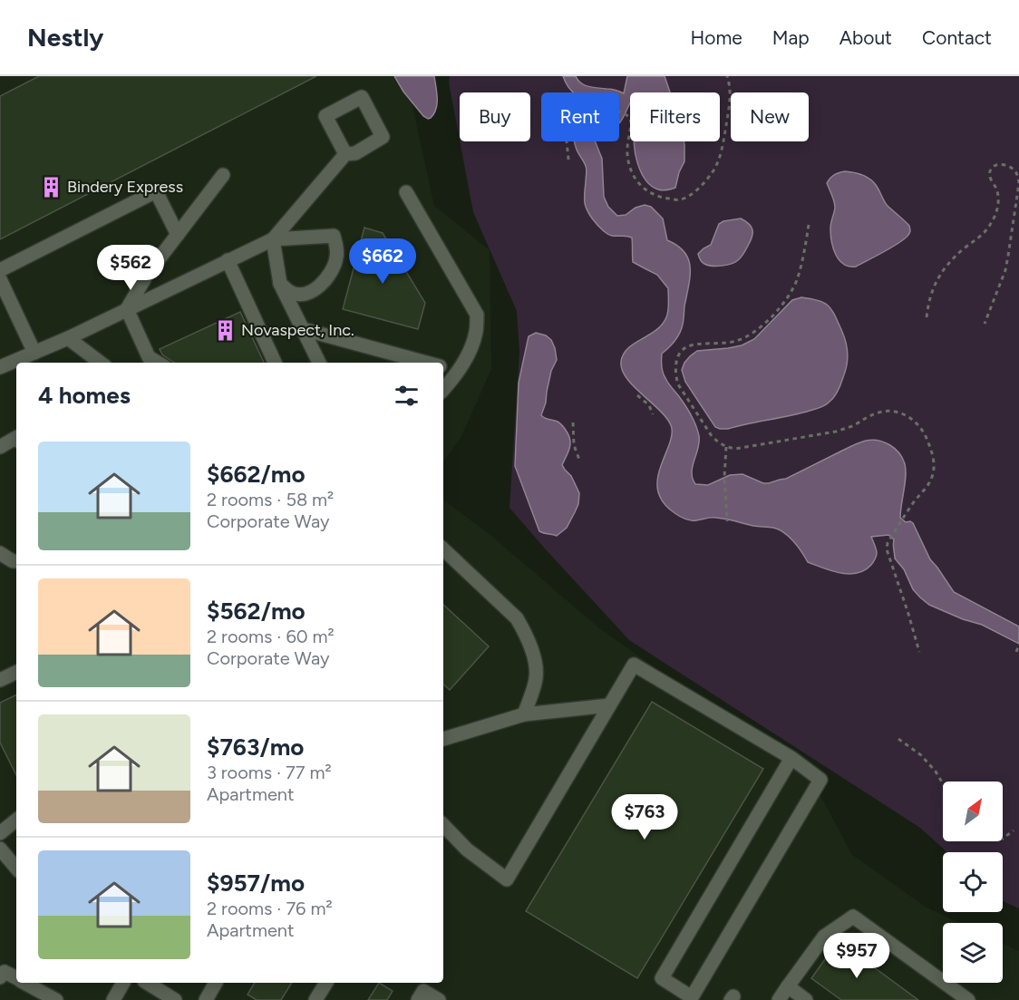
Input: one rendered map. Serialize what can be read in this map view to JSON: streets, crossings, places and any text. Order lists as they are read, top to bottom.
{
  "places": {
    "building": ["Bindery Express", "Novaspect, Inc."]
  },
  "north": "top right",
  "page": {
    "header": "Nestly",
    "nav": [
      "Home",
      "Map",
      "About",
      "Contact"
    ],
    "chip": [
      "Buy",
      "Rent",
      "Filters",
      "New"
    ],
    "price": [
      "$662",
      "$562",
      "$763",
      "$957"
    ],
    "heading": "4 homes",
    "list": [
      {
        "name": "$662/mo",
        "note": "2 rooms · 58 m² · Corporate Way"
      },
      {
        "name": "$562/mo",
        "note": "2 rooms · 60 m² · Corporate Way"
      },
      {
        "name": "$763/mo",
        "note": "3 rooms · 77 m² · Apartment"
      },
      {
        "name": "$957/mo",
        "note": "2 rooms · 76 m² · Apartment"
      }
    ]
  }
}
